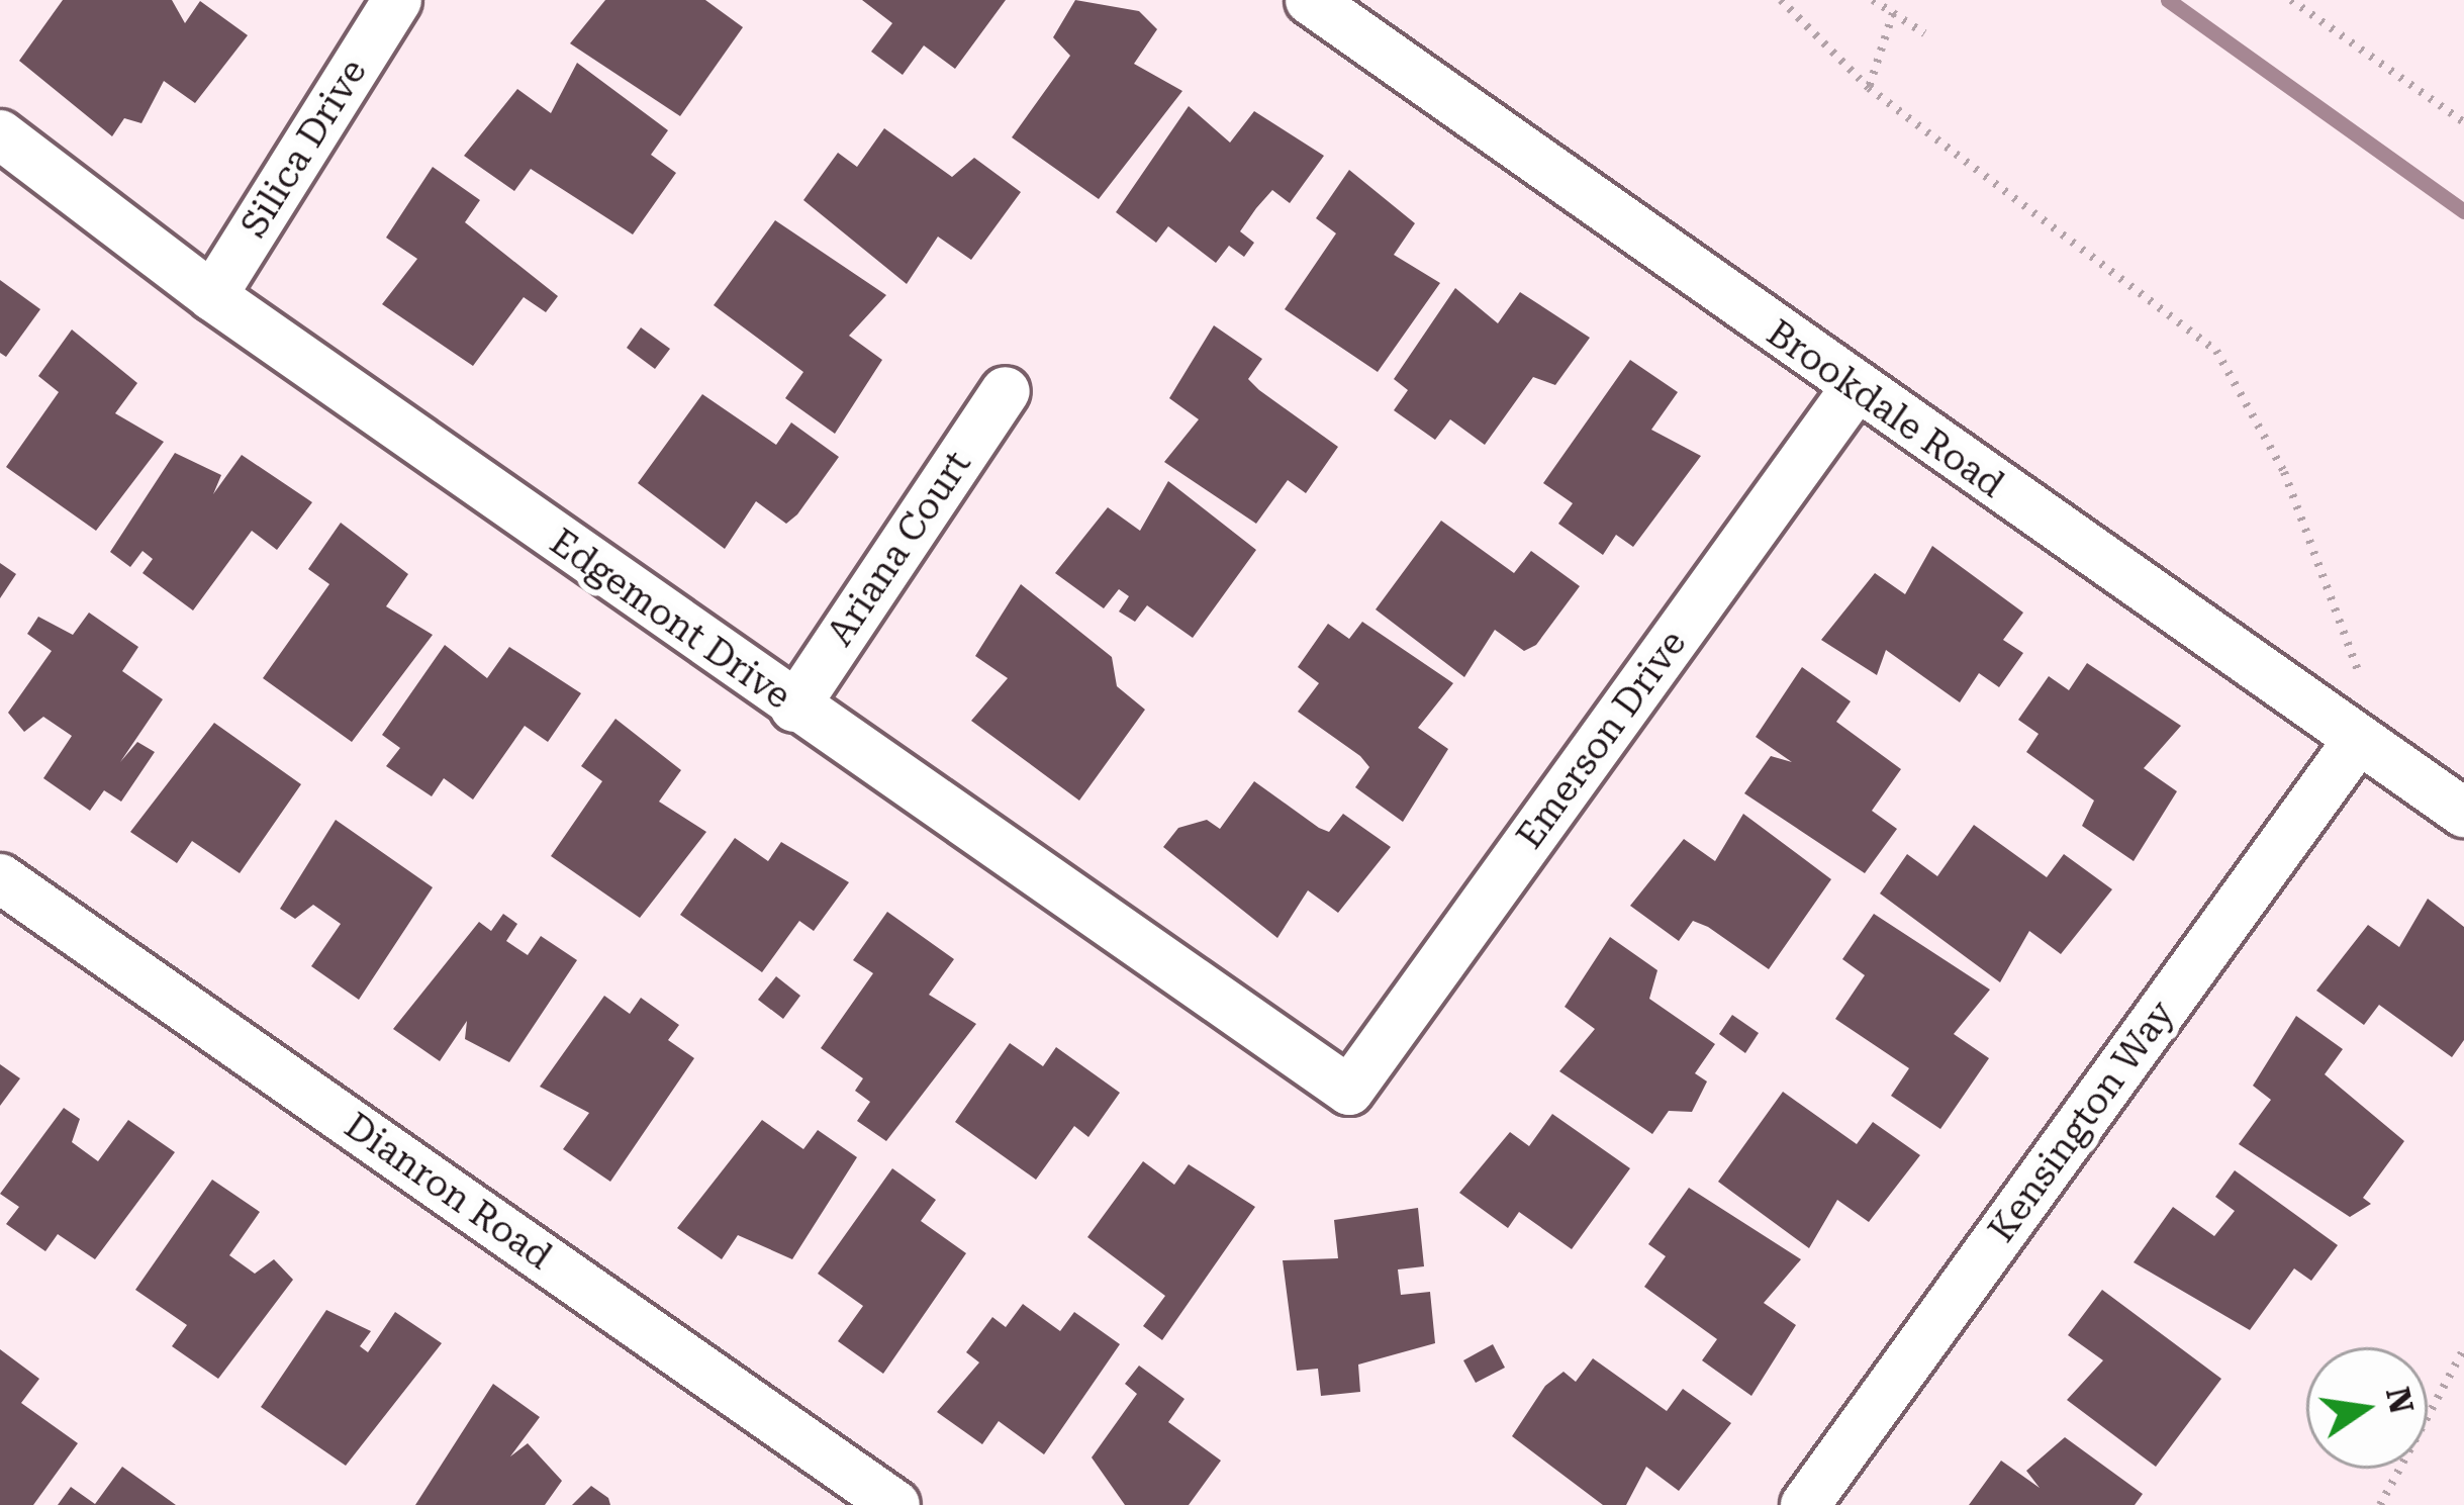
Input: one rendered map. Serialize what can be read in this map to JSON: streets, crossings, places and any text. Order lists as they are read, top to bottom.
{
  "streets": {
    "street": [
      "Silica Drive",
      "Brookdale Road",
      "Ariana Court",
      "Edgemont Drive",
      "Emerson Drive",
      "Kensington Way",
      "Dianron Road"
    ]
  },
  "crossings": [
    ["Silica Drive", "Edgemont Drive"],
    ["Brookdale Road", "Emerson Drive"],
    ["Brookdale Road", "Kensington Way"],
    ["Ariana Court", "Edgemont Drive"],
    ["Edgemont Drive", "Emerson Drive"]
  ],
  "north": "right"
}
